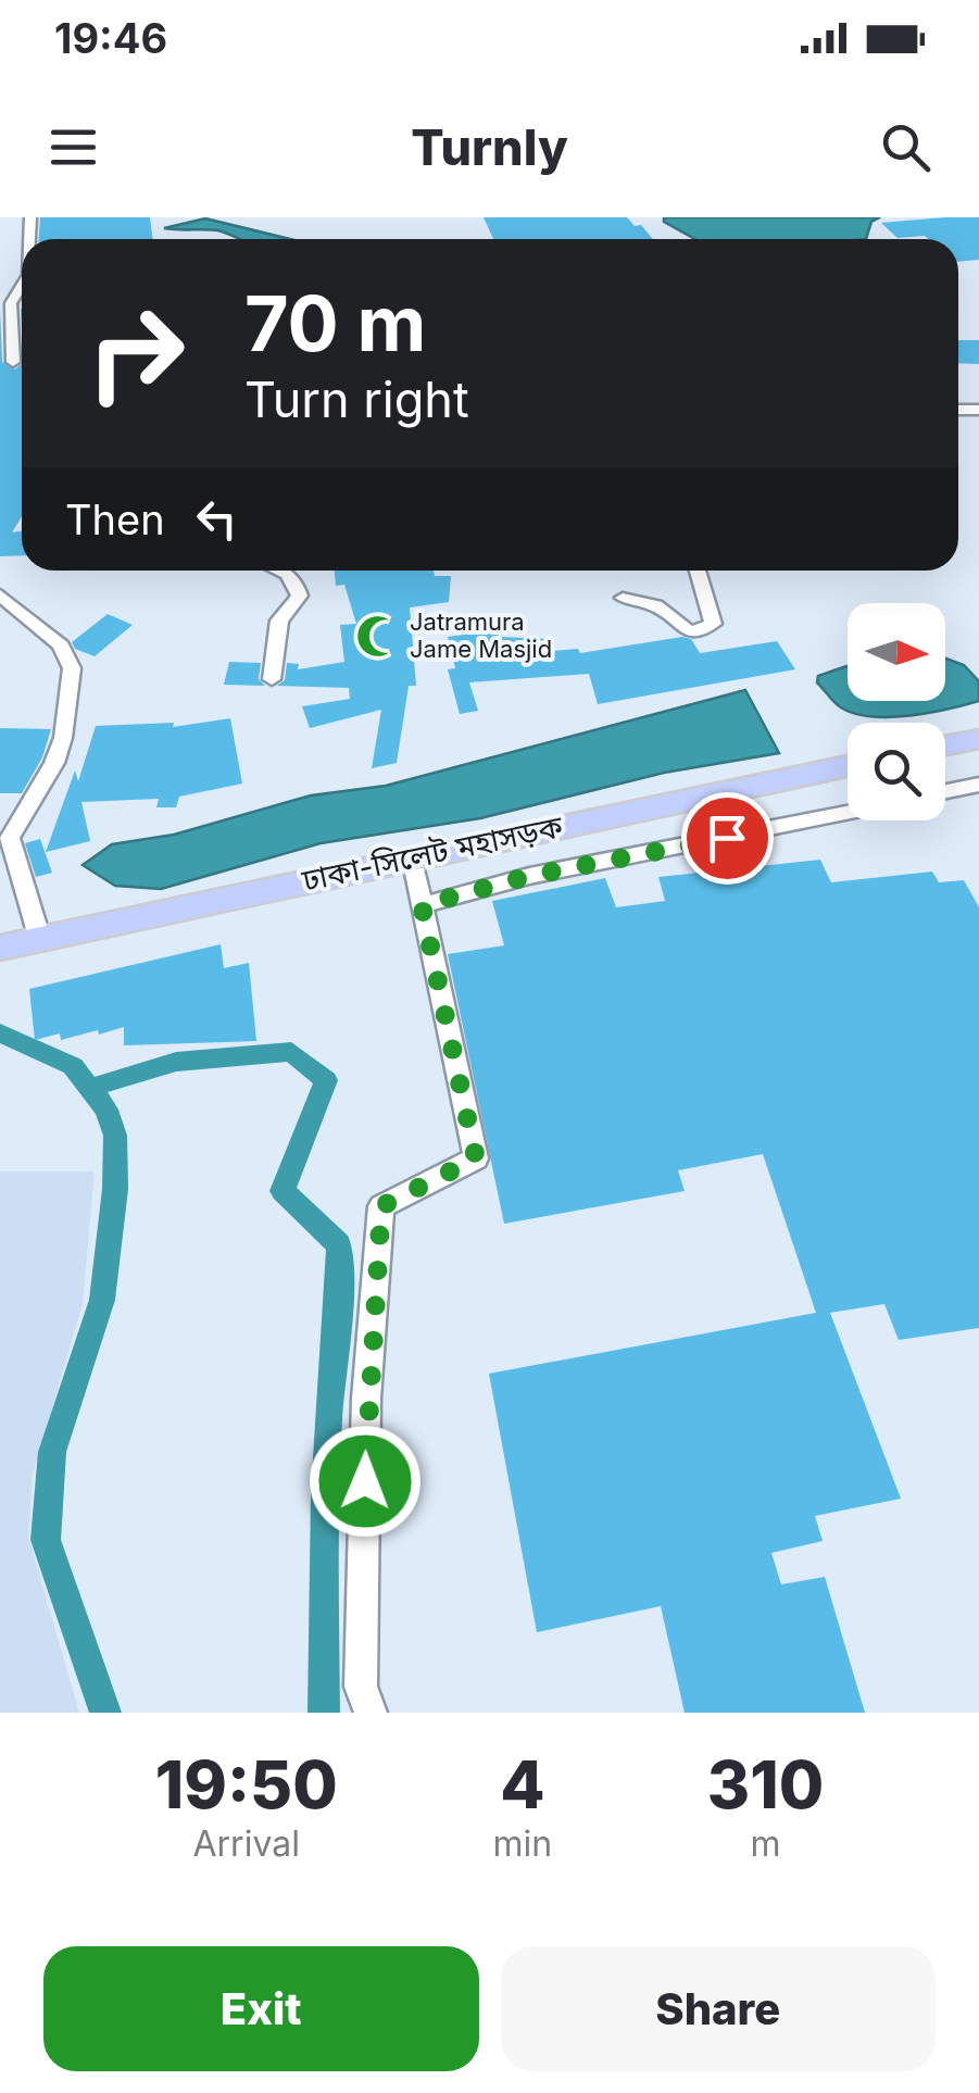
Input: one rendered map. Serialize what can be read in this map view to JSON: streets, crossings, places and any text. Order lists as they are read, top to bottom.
{
  "streets": {
    "highway": ["ঢাকা-সিলেট মহাসড়ক"]
  },
  "places": {
    "mosque": ["Jatramura Jame Masjid"]
  },
  "north": "right",
  "page": {
    "status": "19:46",
    "header": "Turnly",
    "turn": ["70 m", "Turn right"],
    "then": "Then",
    "eta": [
      "19:50",
      "Arrival",
      "4",
      "min",
      "310",
      "m"
    ],
    "buttons": ["Exit", "Share"]
  }
}
